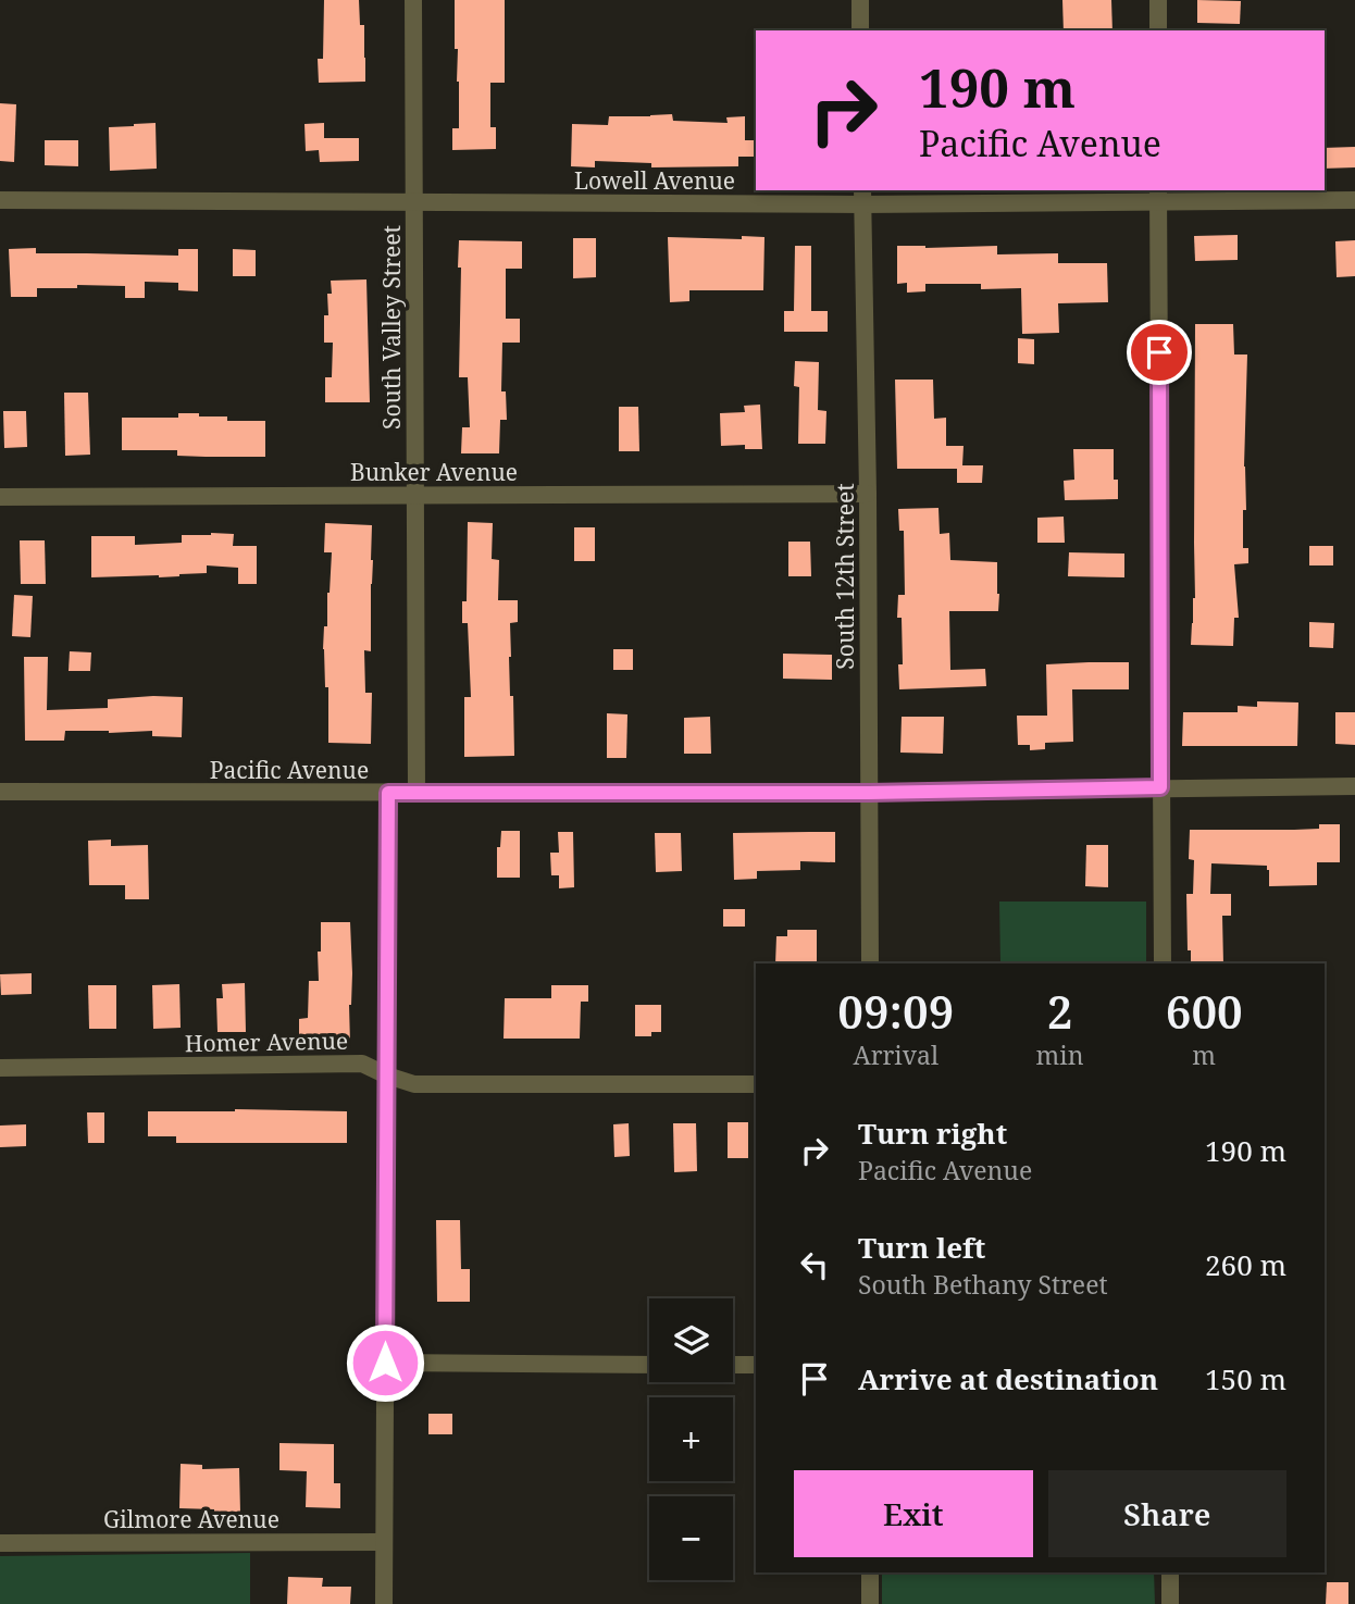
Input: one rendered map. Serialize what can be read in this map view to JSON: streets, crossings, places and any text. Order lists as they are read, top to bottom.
{
  "streets": {
    "street": [
      "Lowell Avenue",
      "South Valley Street",
      "Bunker Avenue",
      "South 12th Street",
      "Pacific Avenue",
      "Homer Avenue",
      "Gilmore Avenue"
    ]
  },
  "crossings": [
    ["Lowell Avenue", "South Valley Street"],
    ["Lowell Avenue", "South 12th Street"],
    ["South Valley Street", "Bunker Avenue"],
    ["South Valley Street", "Pacific Avenue"],
    ["Bunker Avenue", "South 12th Street"],
    ["South 12th Street", "Pacific Avenue"]
  ],
  "page": {
    "turn": ["190 m", "Pacific Avenue"],
    "eta": [
      "09:09",
      "Arrival",
      "2",
      "min",
      "600",
      "m"
    ],
    "list": [
      {
        "name": "Turn right",
        "note": "Pacific Avenue",
        "value": "190 m"
      },
      {
        "name": "Turn left",
        "note": "South Bethany Street",
        "value": "260 m"
      },
      {
        "name": "Arrive at destination",
        "value": "150 m"
      }
    ],
    "map_buttons": ["+", "−"],
    "buttons": ["Exit", "Share"]
  }
}
